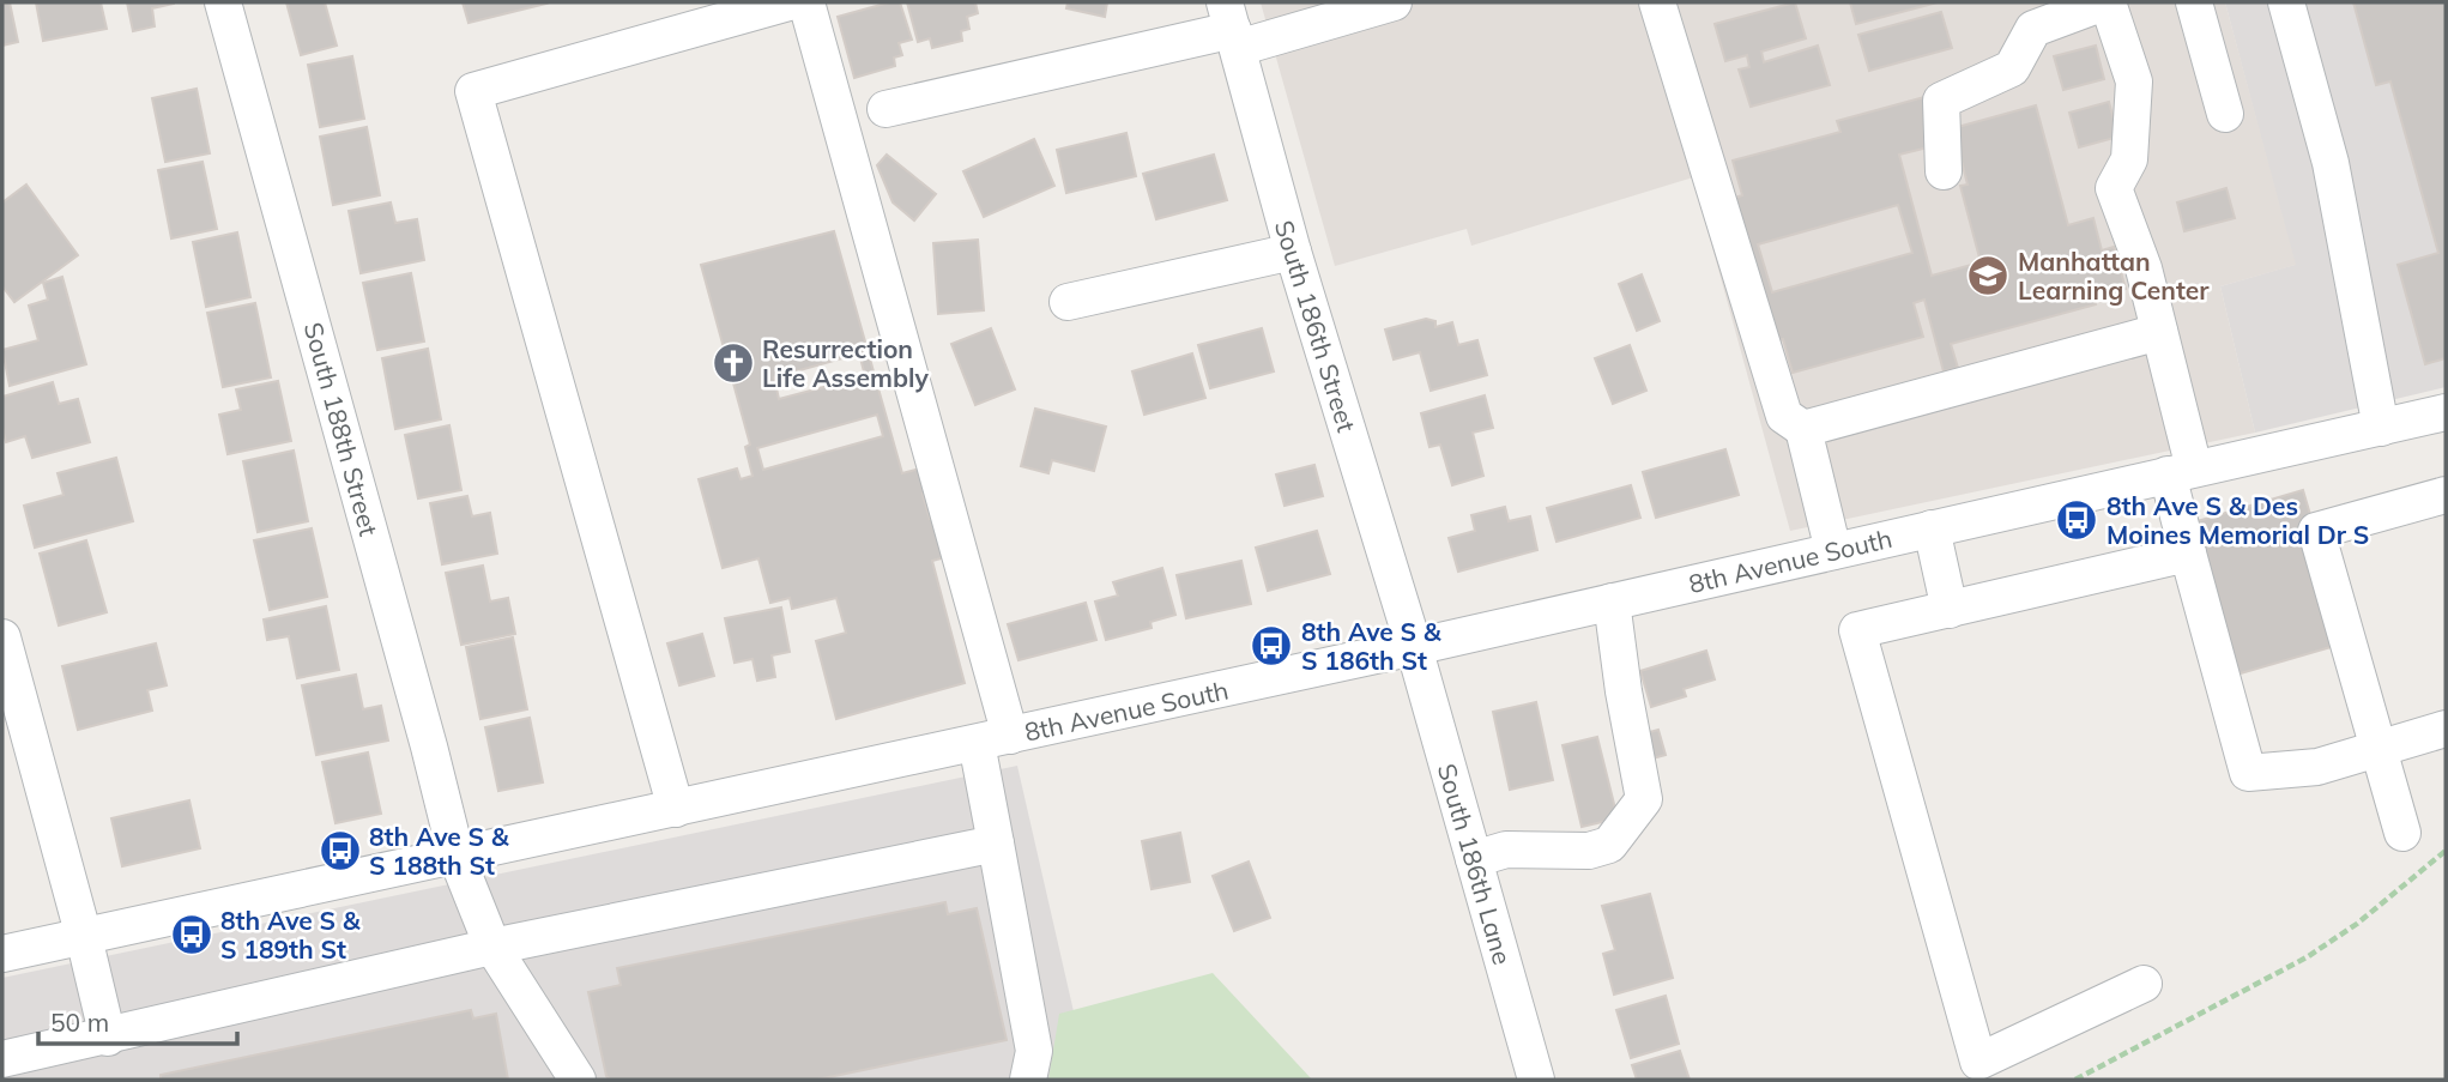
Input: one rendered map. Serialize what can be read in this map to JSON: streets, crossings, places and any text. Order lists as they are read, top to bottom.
{
  "streets": {
    "street": [
      "South 186th Street",
      "South 188th Street",
      "8th Avenue South",
      "South 186th Lane"
    ]
  },
  "crossings": [
    ["South 186th Street", "8th Avenue South"],
    ["South 186th Street", "South 186th Lane"],
    ["South 188th Street", "8th Avenue South"],
    ["8th Avenue South", "South 186th Lane"]
  ],
  "places": {
    "school or university": ["Manhattan Learning Center"],
    "church": ["Resurrection Life Assembly"],
    "bus stop": [
      "8th Ave S & Des Moines Memorial Dr S",
      "8th Ave S & S 186th St",
      "8th Ave S & S 188th St",
      "8th Ave S & S 189th St"
    ]
  },
  "scale_bar": "50 m"
}
